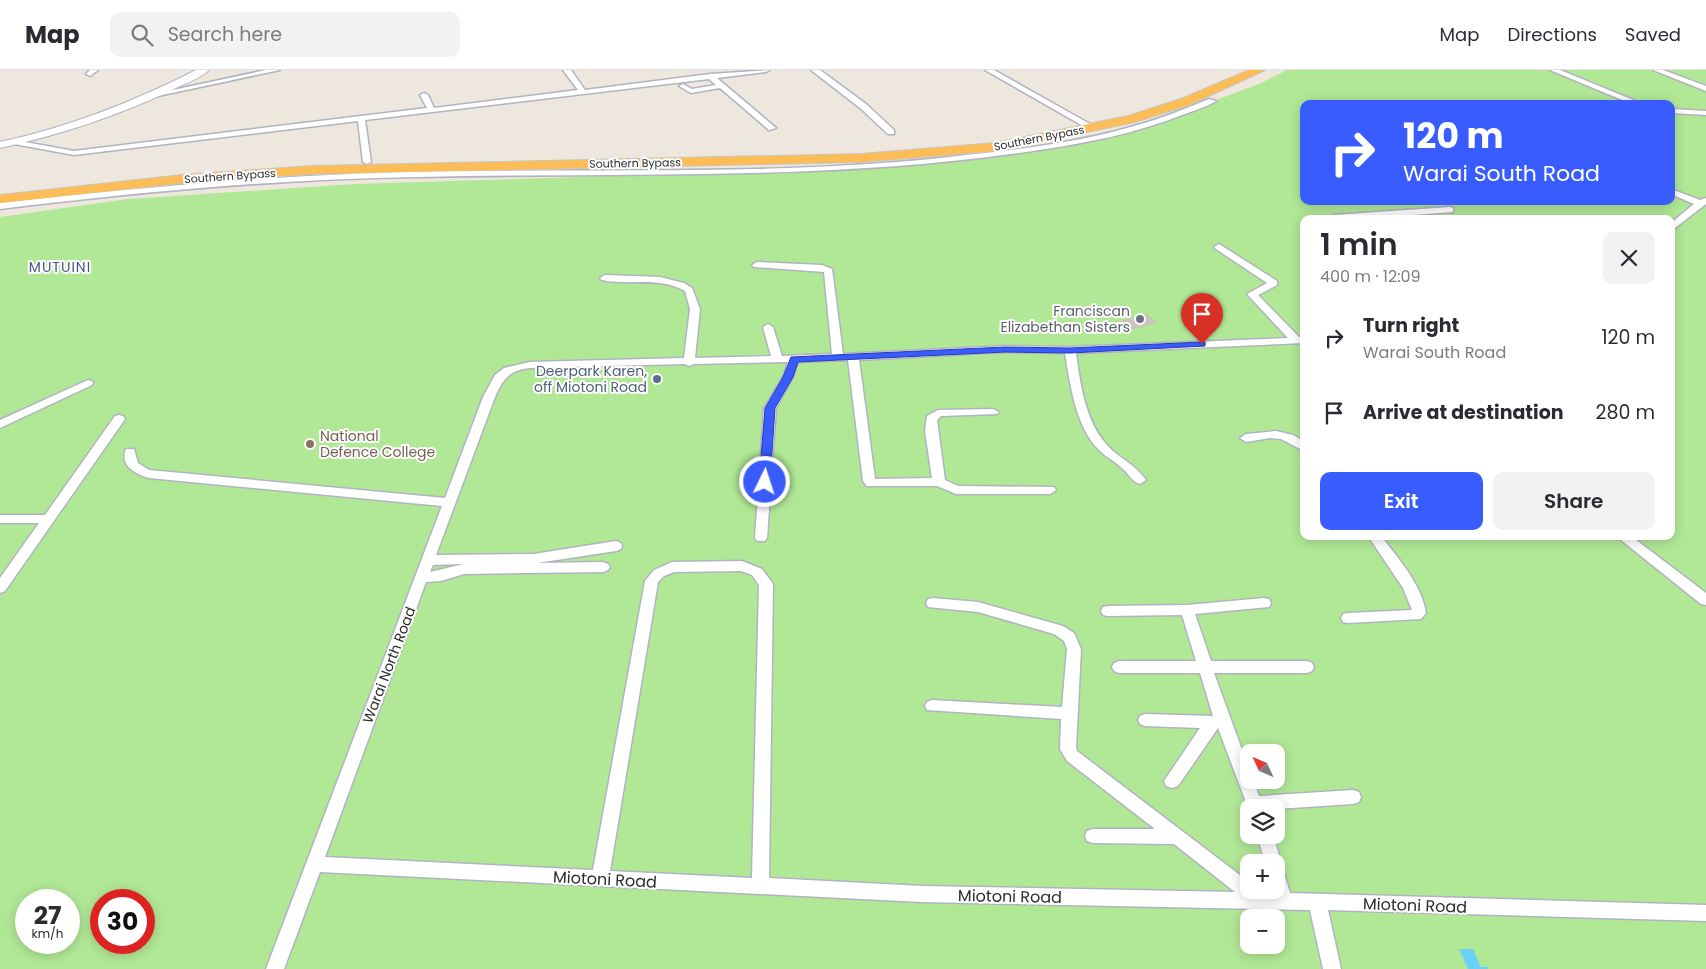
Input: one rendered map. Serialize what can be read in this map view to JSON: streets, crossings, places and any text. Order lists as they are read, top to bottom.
{
  "streets": {
    "highway": ["Southern Bypass"],
    "street": ["Warai North Road", "Miotoni Road"]
  },
  "crossings": [
    ["Warai North Road", "Miotoni Road"]
  ],
  "districts": ["MUTUINI"],
  "places": ["Franciscan Elizabethan Sisters", "Deerpark Karen, off Miotoni Road", "National Defence College"],
  "north": "top left",
  "page": {
    "header": "Map",
    "search": "Search here",
    "nav": ["Map", "Directions", "Saved"],
    "turn": ["120 m", "Warai South Road"],
    "heading": ["1 min", "400 m · 12:09"],
    "list": [
      {
        "name": "Turn right",
        "note": "Warai South Road",
        "value": "120 m"
      },
      {
        "name": "Arrive at destination",
        "value": "280 m"
      }
    ],
    "buttons": ["Exit", "Share"],
    "map_buttons": ["+", "−"],
    "speed": "27 km/h",
    "limit": "30"
  }
}
